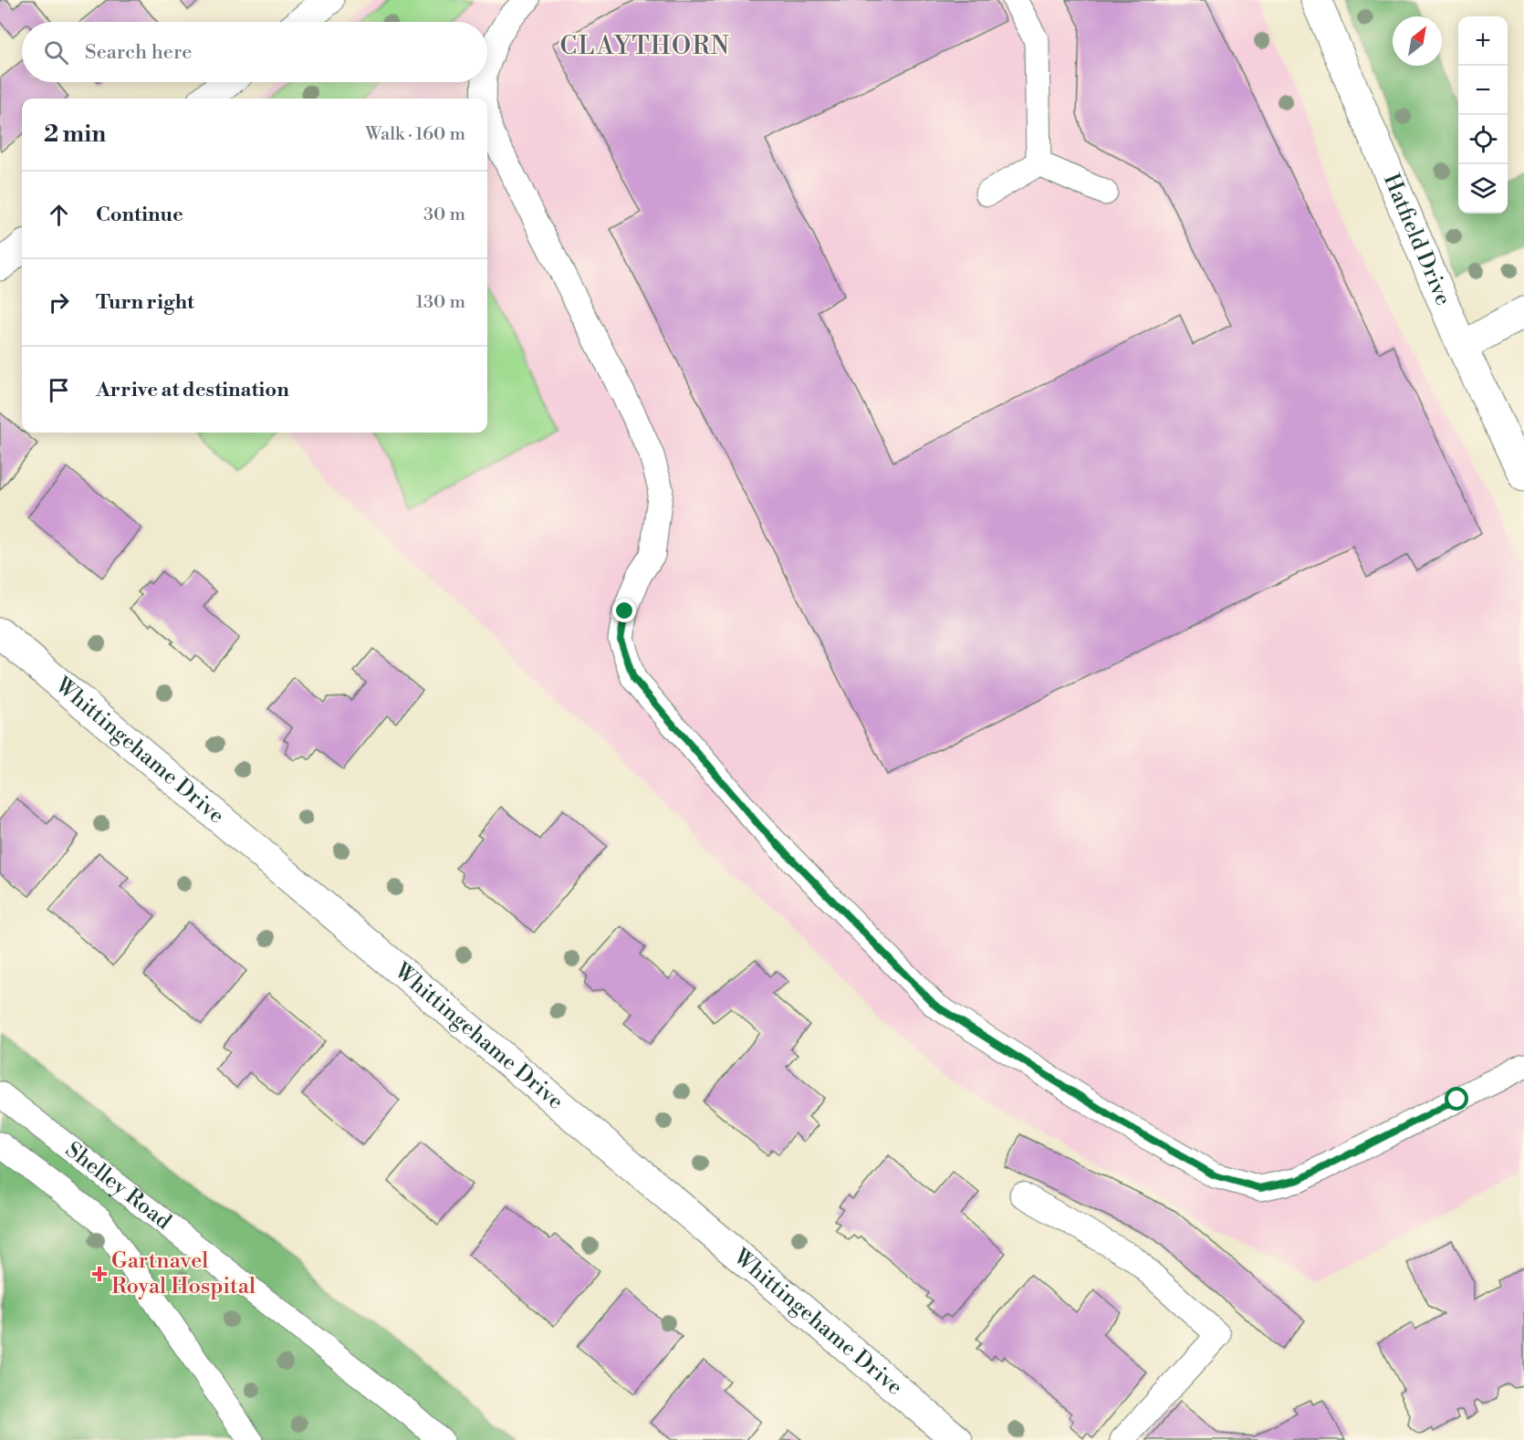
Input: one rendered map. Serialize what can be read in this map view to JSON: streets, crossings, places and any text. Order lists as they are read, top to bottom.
{
  "streets": {
    "street": ["Hatfield Drive", "Whittingehame Drive"],
    "lane": ["Shelley Road"]
  },
  "districts": ["CLAYTHORN"],
  "places": {
    "health": ["Gartnavel Royal Hospital"]
  },
  "north": "top right",
  "page": {
    "map_buttons": ["+", "−"],
    "search": "Search here",
    "heading": ["2 min", "Walk · 160 m"],
    "list": [
      ["Continue", "30 m"],
      ["Turn right", "130 m"],
      "Arrive at destination"
    ]
  }
}
